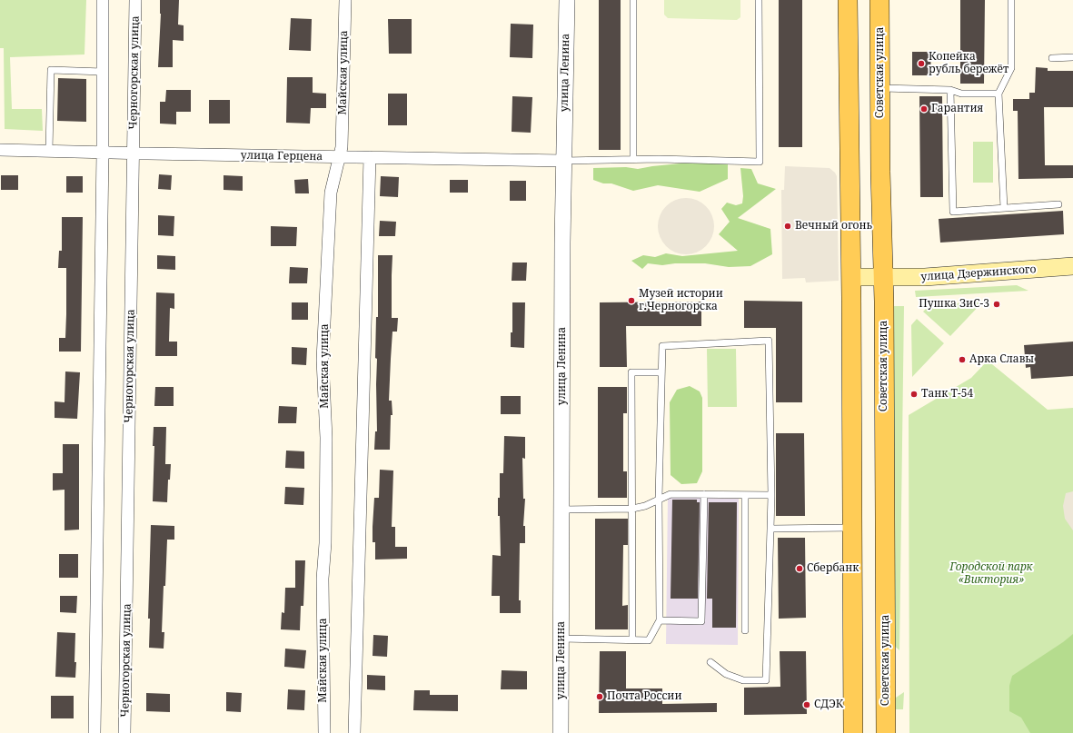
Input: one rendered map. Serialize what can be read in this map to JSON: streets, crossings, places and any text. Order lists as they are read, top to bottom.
{
  "streets": {
    "main road": ["Советская улица", "улица Дзержинского"],
    "street": [
      "Черногорская улица",
      "Майская улица",
      "улица Ленина",
      "улица Герцена"
    ]
  },
  "crossings": [
    ["Черногорская улица", "улица Герцена"],
    ["Майская улица", "улица Герцена"],
    ["улица Ленина", "улица Герцена"],
    ["Советская улица", "улица Дзержинского"]
  ],
  "parks": ["Городской парк «Виктория»"],
  "places": [
    "Копейка рубль бережёт",
    "Гарантия",
    "Вечный огонь",
    "Музей истории г.Черногорска",
    "Пушка ЗиС-3",
    "Арка Славы",
    "Танк Т-54",
    "Сбербанк",
    "Почта России",
    "СДЭК"
  ]
}
